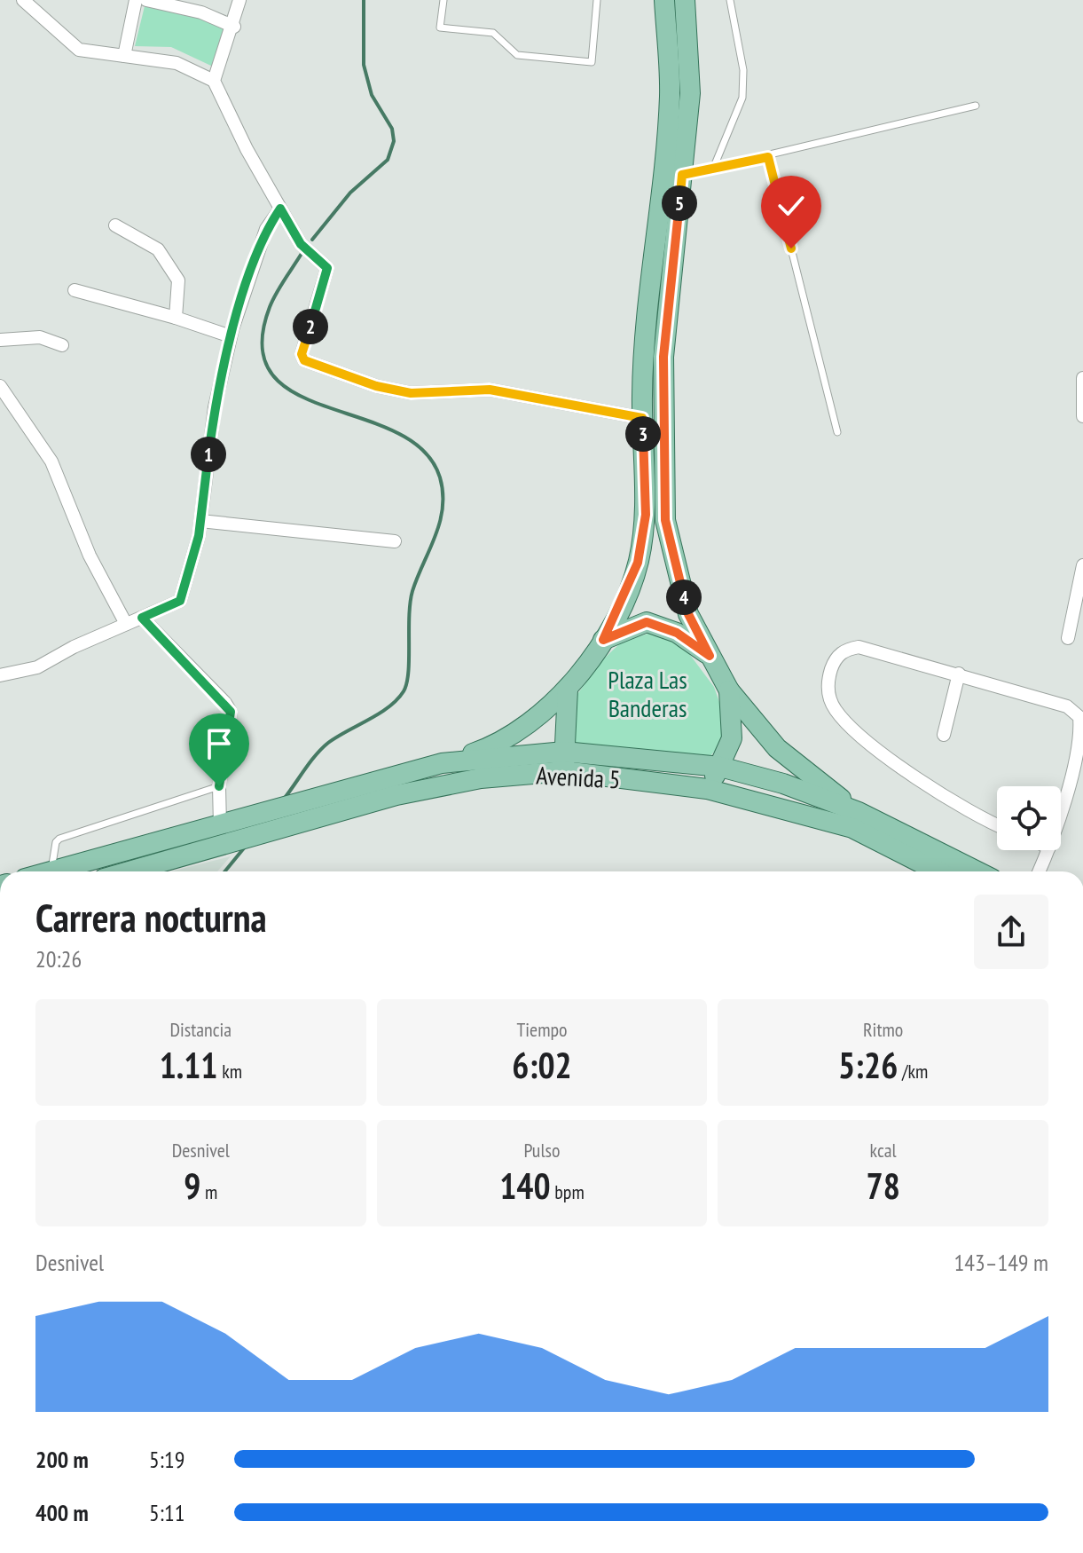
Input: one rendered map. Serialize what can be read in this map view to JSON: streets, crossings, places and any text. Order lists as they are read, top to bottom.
{
  "streets": {
    "main road": ["Avenida 5"]
  },
  "parks": ["Plaza Las Banderas"],
  "page": {
    "pins": [
      "5",
      "2",
      "3",
      "1",
      "4"
    ],
    "heading": ["Carrera nocturna", "20:26"],
    "stats": [
      ["Distancia", "1.11 km"],
      ["Tiempo", "6:02"],
      ["Ritmo", "5:26 /km"],
      ["Desnivel", "9 m"],
      ["Pulso", "140 bpm"],
      ["kcal", "78"]
    ],
    "chart": ["Desnivel", "143–149 m"],
    "list": [
      {
        "name": "200 m",
        "note": "5:19"
      },
      {
        "name": "400 m",
        "note": "5:11"
      }
    ]
  }
}
